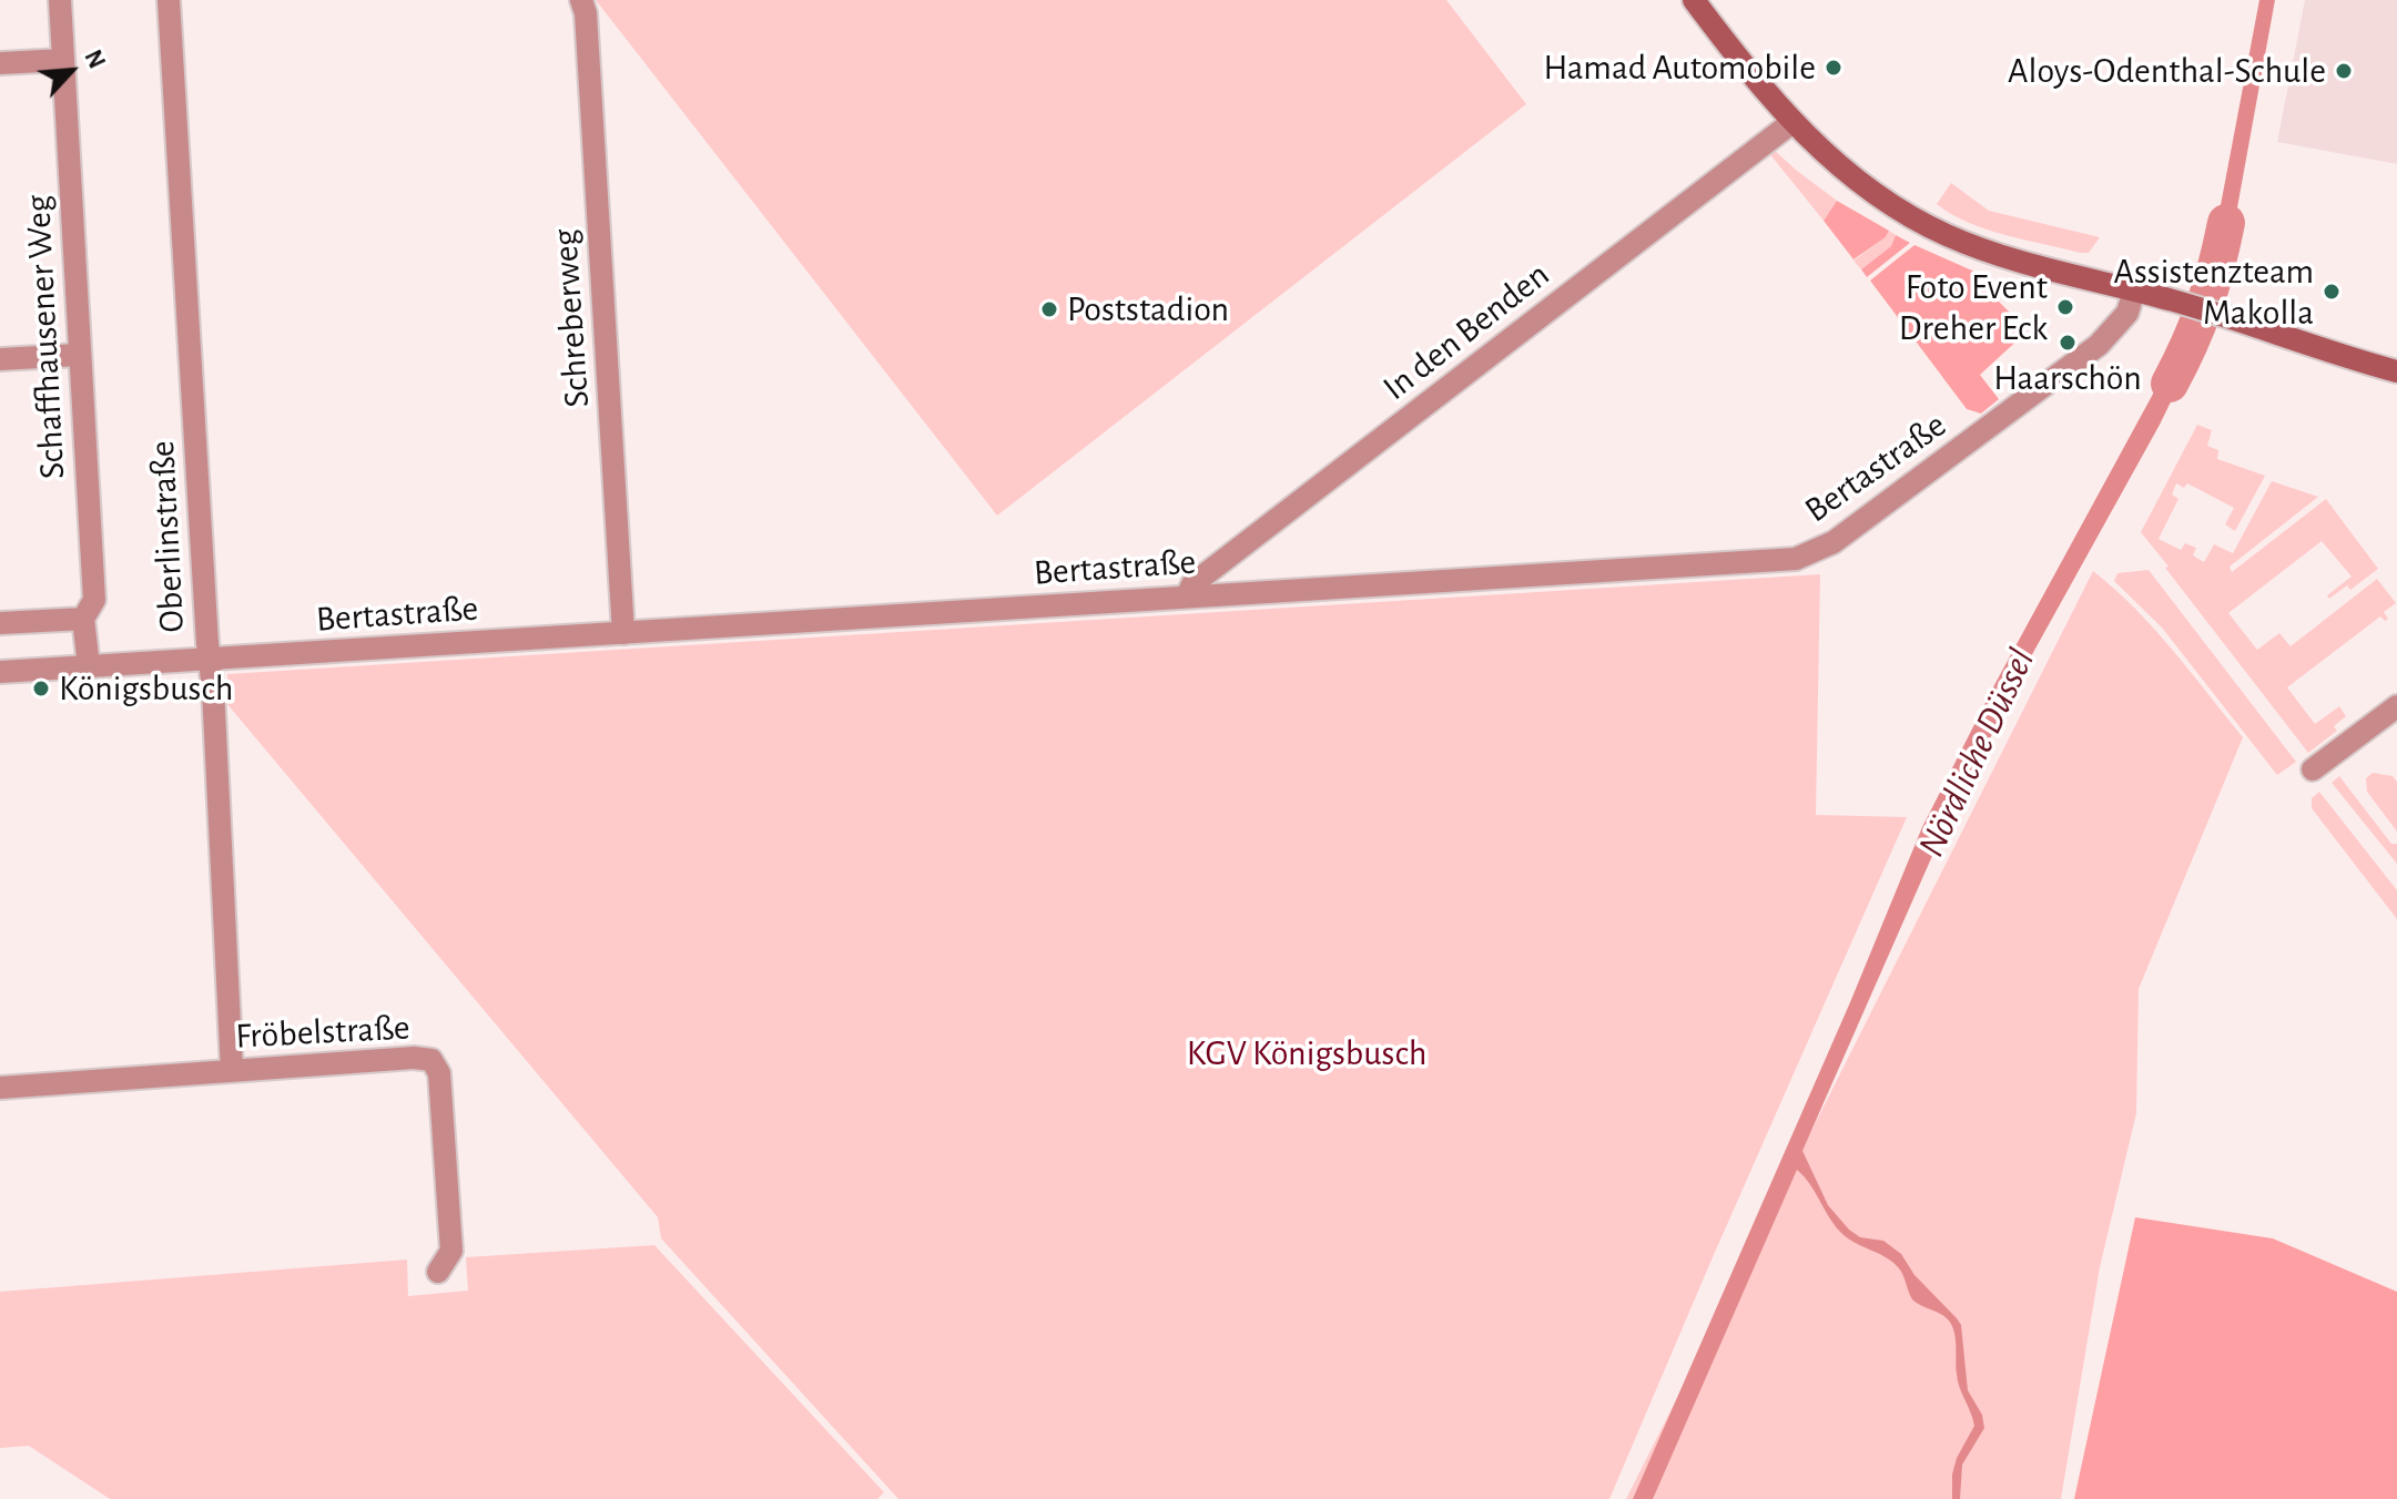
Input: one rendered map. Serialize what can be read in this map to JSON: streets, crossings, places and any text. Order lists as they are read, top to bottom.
{
  "streets": {
    "street": [
      "Schreberweg",
      "In den Benden",
      "Schaffhausener Weg",
      "Bertastraße",
      "Oberlinstraße",
      "Fröbelstraße"
    ]
  },
  "crossings": [
    ["Schreberweg", "Bertastraße"],
    ["In den Benden", "Bertastraße"],
    ["Schaffhausener Weg", "Bertastraße"],
    ["Bertastraße", "Oberlinstraße"],
    ["Oberlinstraße", "Fröbelstraße"]
  ],
  "water": ["Nördliche Düssel"],
  "parks": ["KGV Königsbusch"],
  "places": [
    "Hamad Automobile",
    "Aloys-Odenthal-Schule",
    "Assistenzteam Makolla",
    "Foto Event Dreher Eck",
    "Poststadion",
    "Haarschön",
    "Königsbusch"
  ],
  "north": "top right"
}
